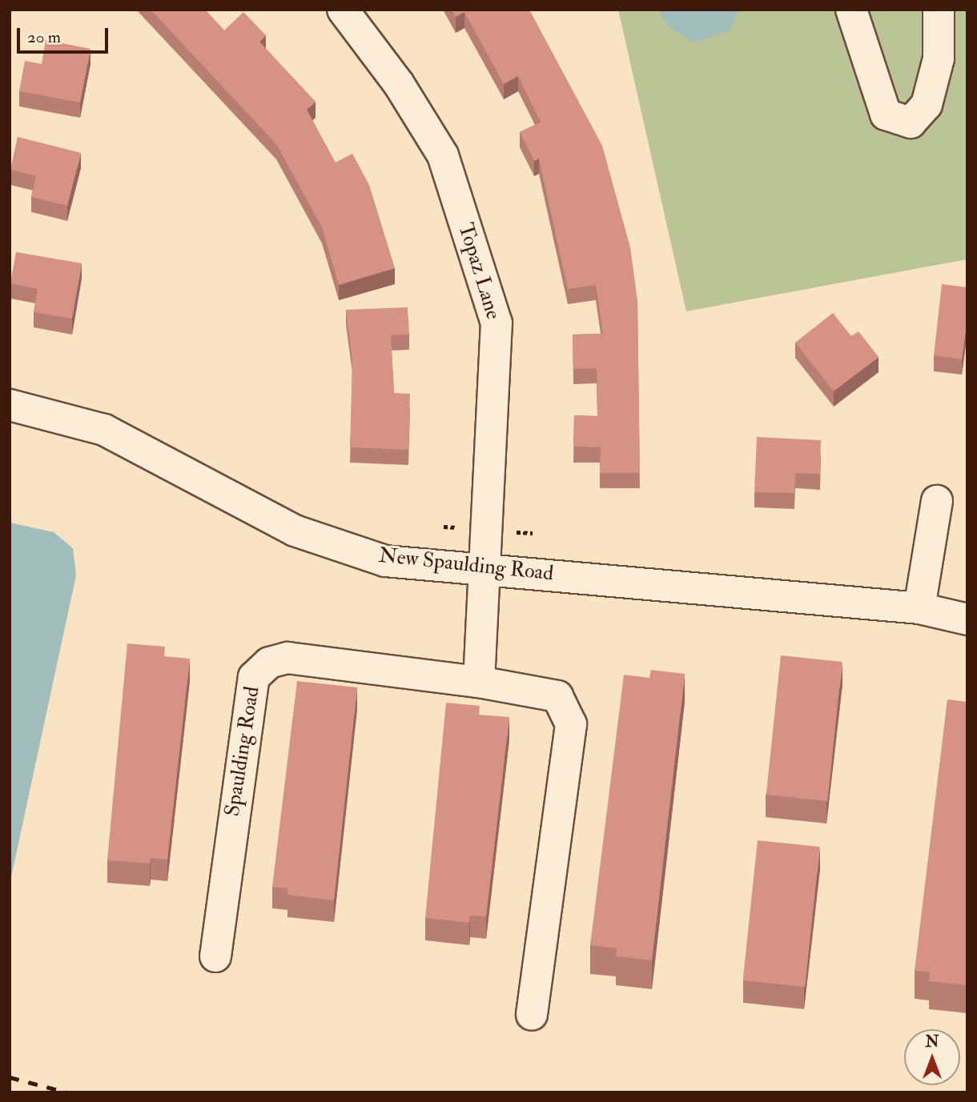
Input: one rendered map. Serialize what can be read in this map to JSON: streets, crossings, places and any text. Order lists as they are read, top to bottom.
{
  "streets": {
    "street": ["Topaz Lane", "New Spaulding Road", "Spaulding Road"]
  },
  "crossings": [
    ["Topaz Lane", "New Spaulding Road"]
  ],
  "scale_bar": "20 m",
  "north": "top"
}
